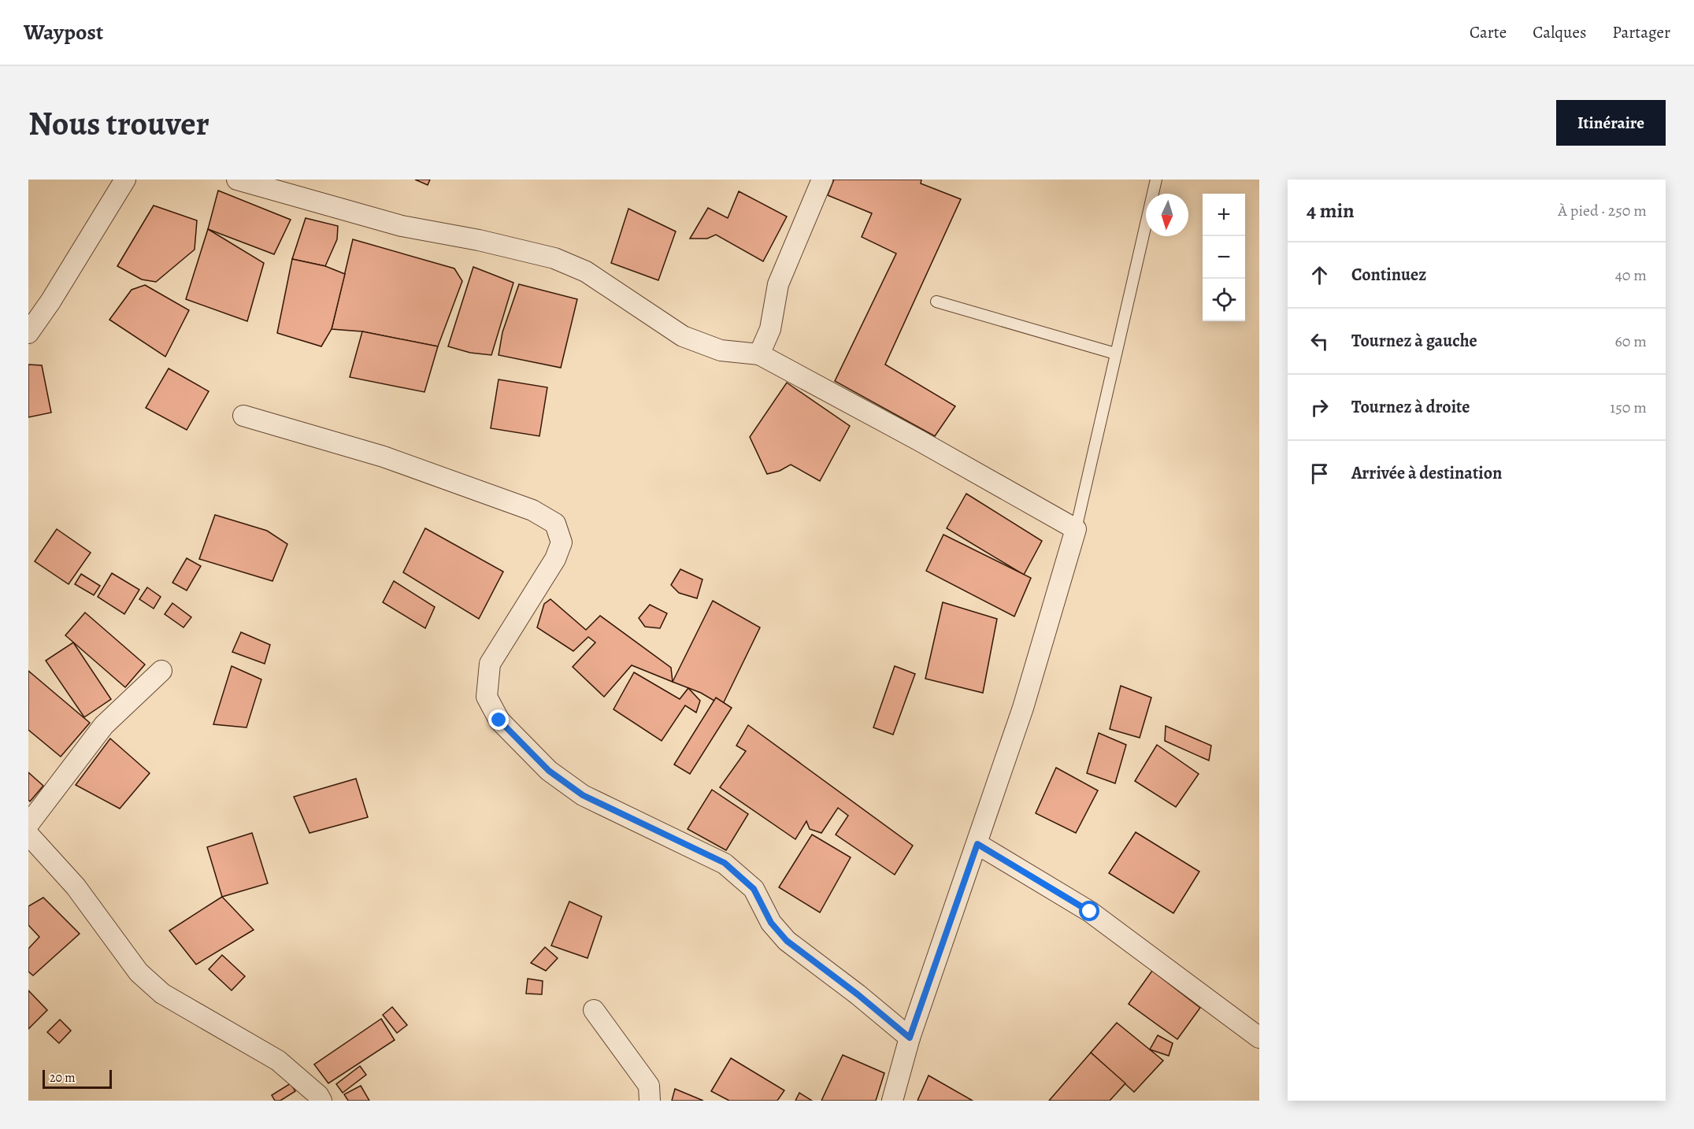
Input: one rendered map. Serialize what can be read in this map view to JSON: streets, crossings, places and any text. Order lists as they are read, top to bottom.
{
  "scale_bar": "20 m",
  "north": "bottom",
  "page": {
    "header": "Waypost",
    "nav": ["Carte", "Calques", "Partager"],
    "buttons": "Itinéraire",
    "title": "Nous trouver",
    "heading": ["4 min", "À pied · 250 m"],
    "map_buttons": ["+", "−"],
    "list": [
      ["Continuez", "40 m"],
      ["Tournez à gauche", "60 m"],
      ["Tournez à droite", "150 m"],
      "Arrivée à destination"
    ],
    "scale": "20 m"
  }
}
